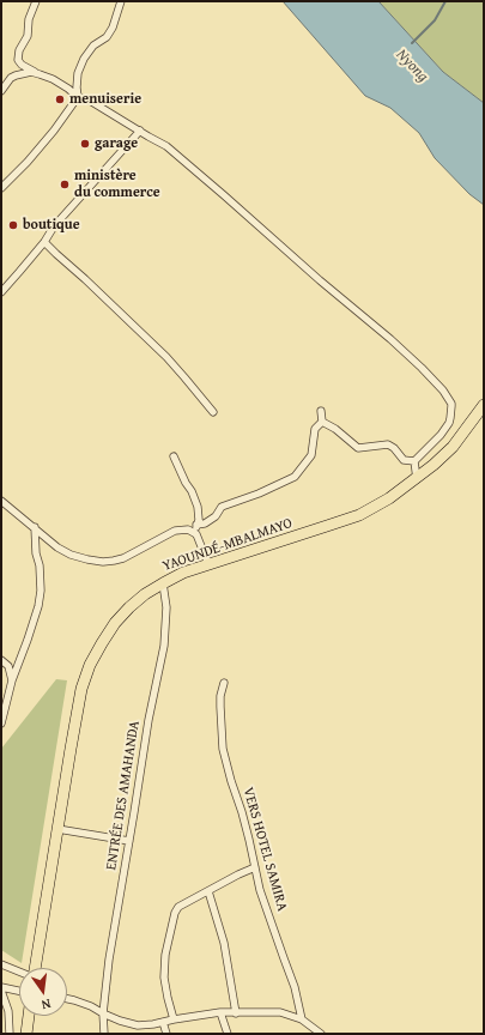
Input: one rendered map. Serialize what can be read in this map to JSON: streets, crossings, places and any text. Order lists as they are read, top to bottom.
{
  "streets": {
    "highway": ["YAOUNDÉ-MBALMAYO"],
    "street": ["ENTRÉE DES AMAHANDA", "VERS HOTEL SAMIRA"]
  },
  "crossings": [
    ["YAOUNDÉ-MBALMAYO", "ENTRÉE DES AMAHANDA"]
  ],
  "water": ["Nyong"],
  "places": [
    "menuiserie",
    "garage",
    "ministère du commerce",
    "boutique"
  ],
  "north": "bottom"
}
